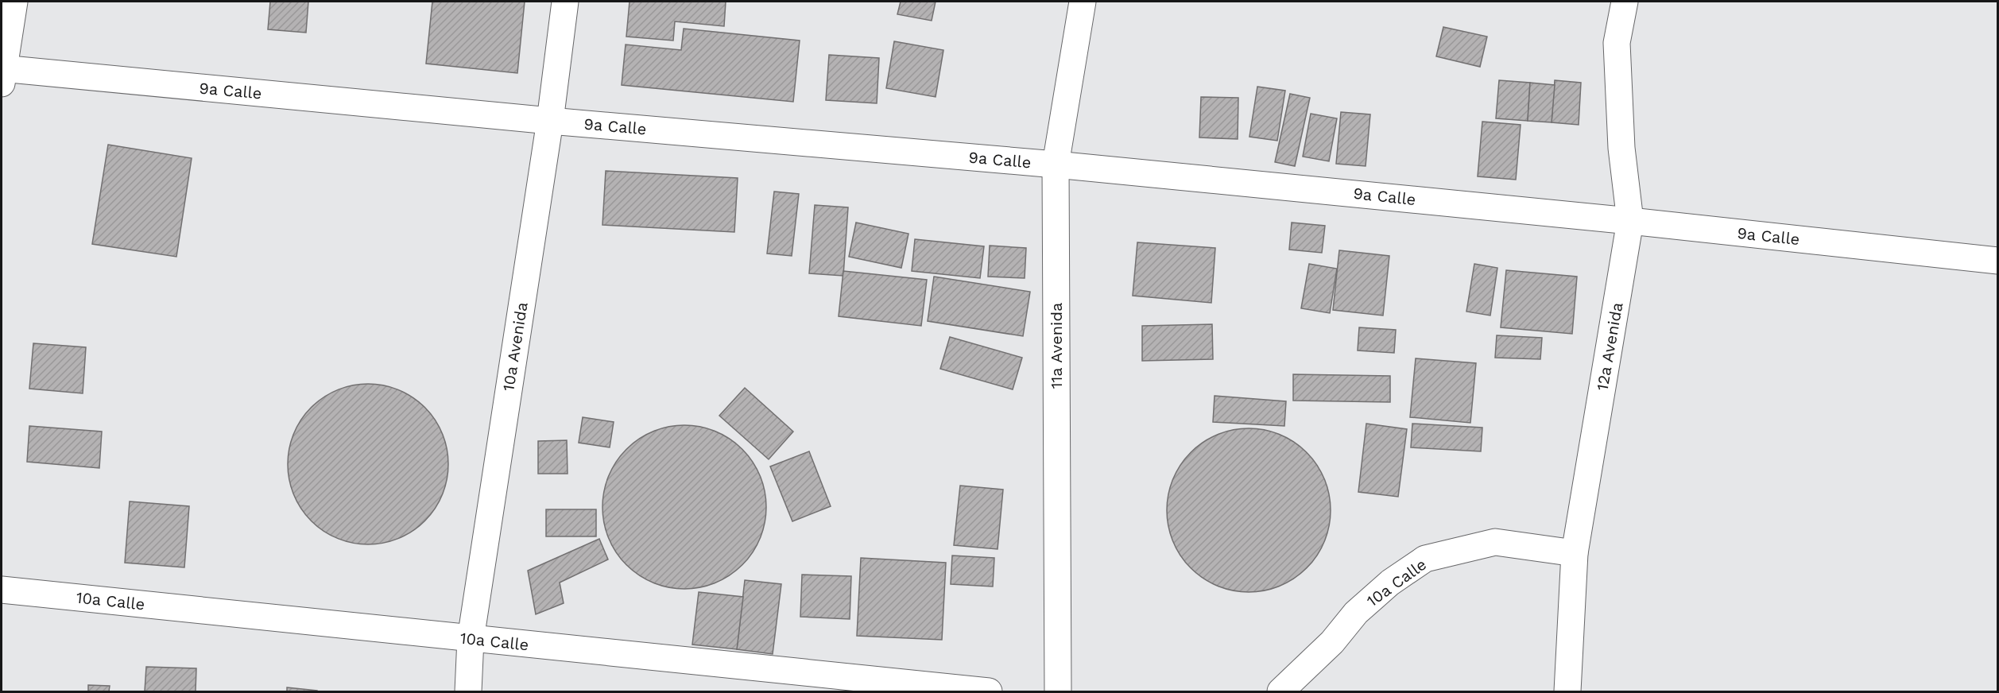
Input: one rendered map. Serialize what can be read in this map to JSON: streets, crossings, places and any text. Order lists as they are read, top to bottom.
{
  "streets": {
    "street": [
      "9a Calle",
      "11a Avenida",
      "10a Avenida",
      "12a Avenida",
      "10a Calle"
    ]
  },
  "crossings": [
    ["9a Calle", "11a Avenida"],
    ["9a Calle", "10a Avenida"],
    ["9a Calle", "12a Avenida"],
    ["10a Avenida", "10a Calle"],
    ["12a Avenida", "10a Calle"]
  ]
}
